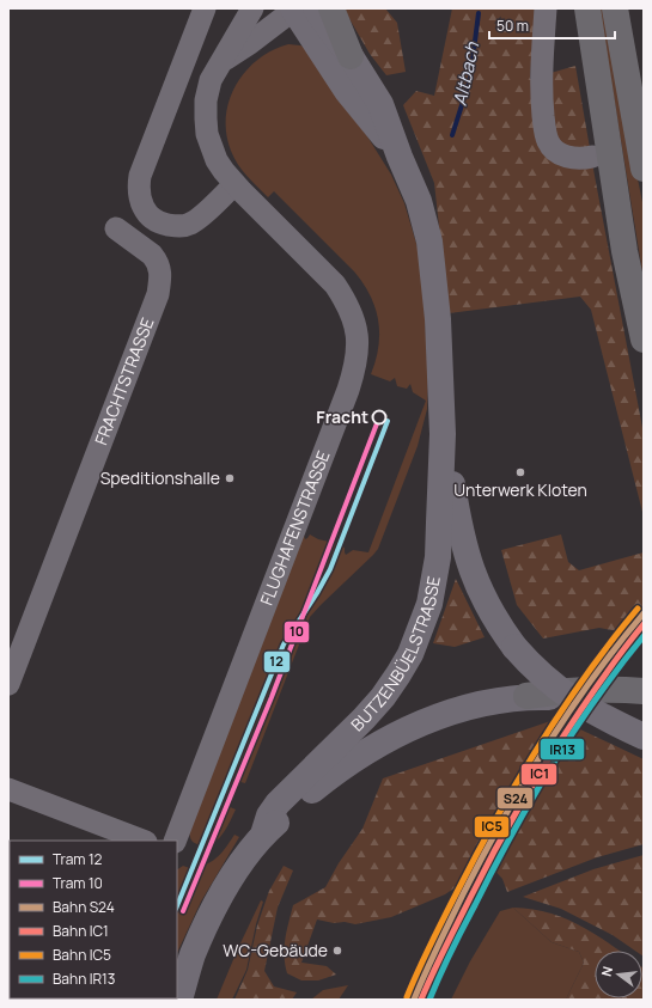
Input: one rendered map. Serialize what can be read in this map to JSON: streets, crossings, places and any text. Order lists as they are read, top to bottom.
{
  "streets": {
    "main road": ["BUTZENBÜELSTRASSE"],
    "street": ["FRACHTSTRASSE", "FLUGHAFENSTRASSE"]
  },
  "crossings": [
    ["FLUGHAFENSTRASSE", "BUTZENBÜELSTRASSE"]
  ],
  "water": ["Altbach"],
  "places": [
    "Fracht",
    "Unterwerk Kloten",
    "Speditionshalle",
    "WC-Gebäude"
  ],
  "lines": [
    "tram line 10",
    "tram line 12",
    "rail line IC5",
    "rail line S24",
    "rail line IC1",
    "rail line IR13"
  ],
  "legend": [
    "Tram 12",
    "Tram 10",
    "Bahn S24",
    "Bahn IC1",
    "Bahn IC5",
    "Bahn IR13"
  ],
  "scale_bar": "50 m",
  "north": "left"
}
